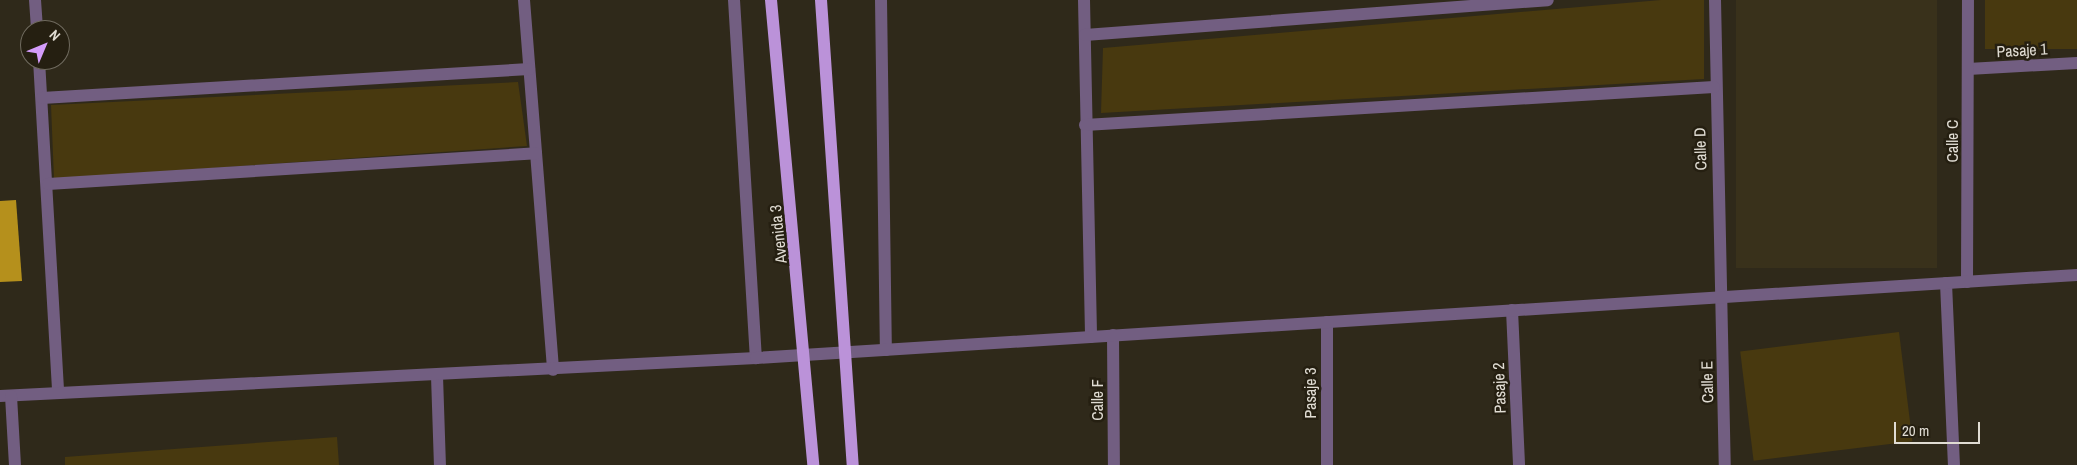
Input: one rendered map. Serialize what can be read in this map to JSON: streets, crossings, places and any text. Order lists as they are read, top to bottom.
{
  "streets": {
    "main road": ["Avenida 3"],
    "street": [
      "Pasaje 1",
      "Calle C",
      "Calle D",
      "Calle E",
      "Pasaje 2",
      "Pasaje 3",
      "Calle F"
    ]
  },
  "crossings": [
    ["Pasaje 1", "Calle C"],
    ["Calle D", "Calle E"]
  ],
  "scale_bar": "20 m",
  "north": "top right"
}
